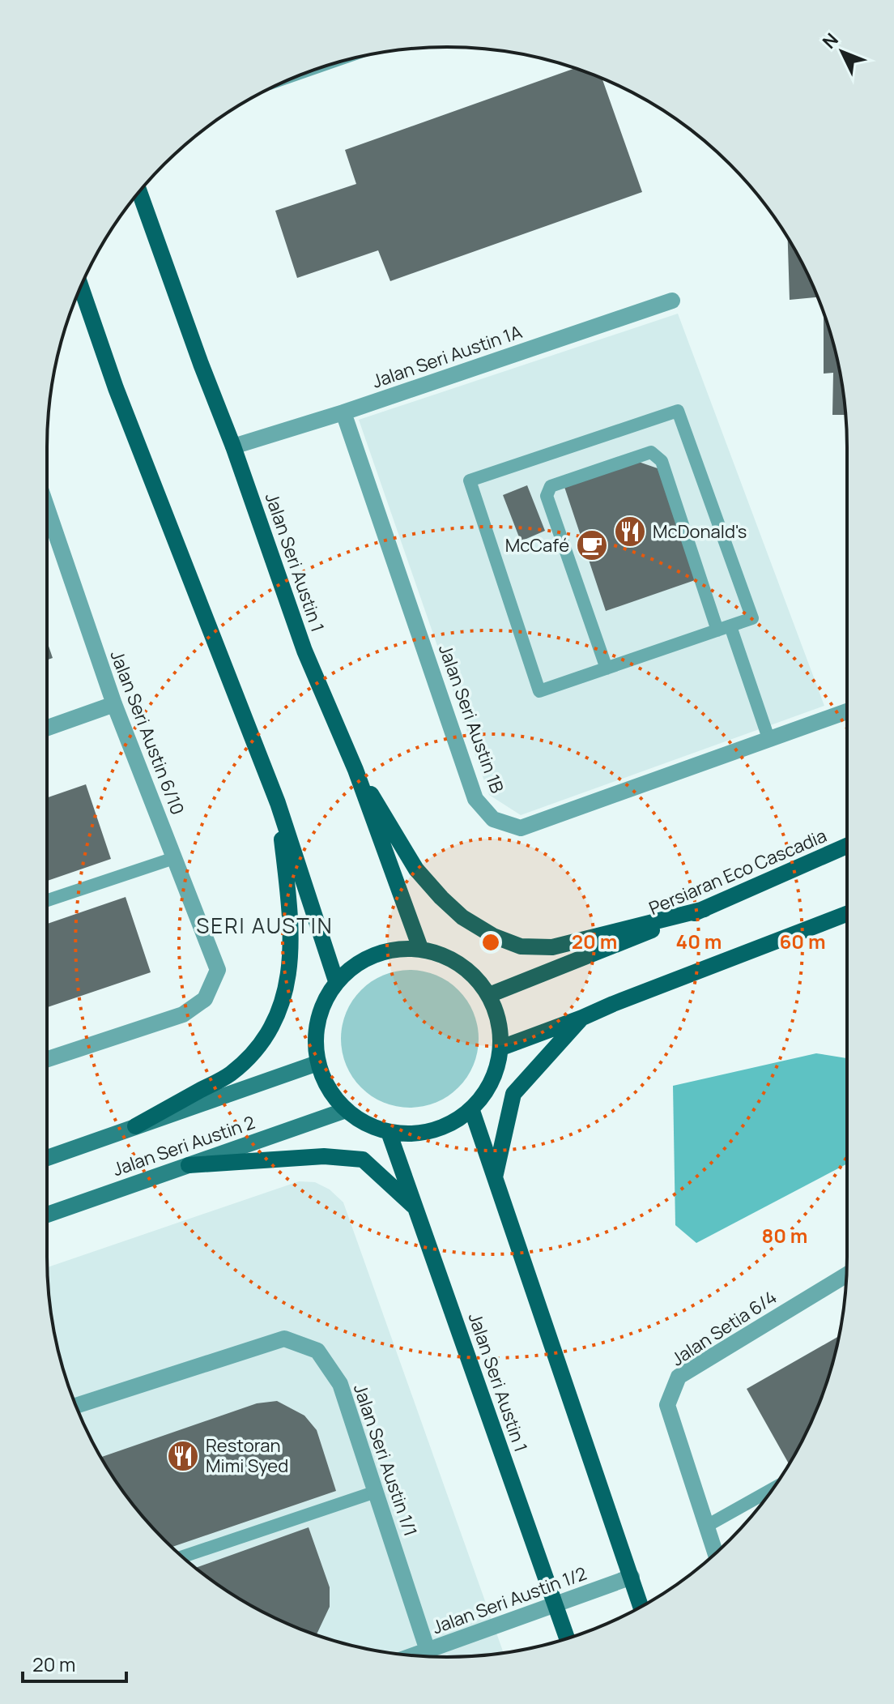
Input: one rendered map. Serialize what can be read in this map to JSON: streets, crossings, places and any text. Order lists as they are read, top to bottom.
{
  "streets": {
    "main road": ["Jalan Seri Austin 1", "Persiaran Eco Cascadia"],
    "street": [
      "Jalan Seri Austin 1A",
      "Jalan Seri Austin 1B",
      "Jalan Seri Austin 6/10",
      "Jalan Seri Austin 2",
      "Jalan Setia 6/4",
      "Jalan Seri Austin 1/1",
      "Jalan Seri Austin 1/2"
    ]
  },
  "crossings": [
    ["Jalan Seri Austin 1A", "Jalan Seri Austin 1"],
    ["Jalan Seri Austin 1A", "Jalan Seri Austin 1B"],
    ["Jalan Seri Austin 1", "Persiaran Eco Cascadia"],
    ["Jalan Seri Austin 1", "Jalan Seri Austin 2"],
    ["Jalan Seri Austin 1", "Jalan Seri Austin 1/2"],
    ["Persiaran Eco Cascadia", "Jalan Seri Austin 2"],
    ["Jalan Seri Austin 1/1", "Jalan Seri Austin 1/2"]
  ],
  "districts": ["SERI AUSTIN"],
  "places": {
    "restaurant": ["McDonald's", "Restoran Mimi Syed"],
    "cafe": ["McCafé"]
  },
  "scale_bar": "20 m",
  "north": "top left",
  "rings": [
    "20 m",
    "40 m",
    "60 m",
    "80 m"
  ]
}
